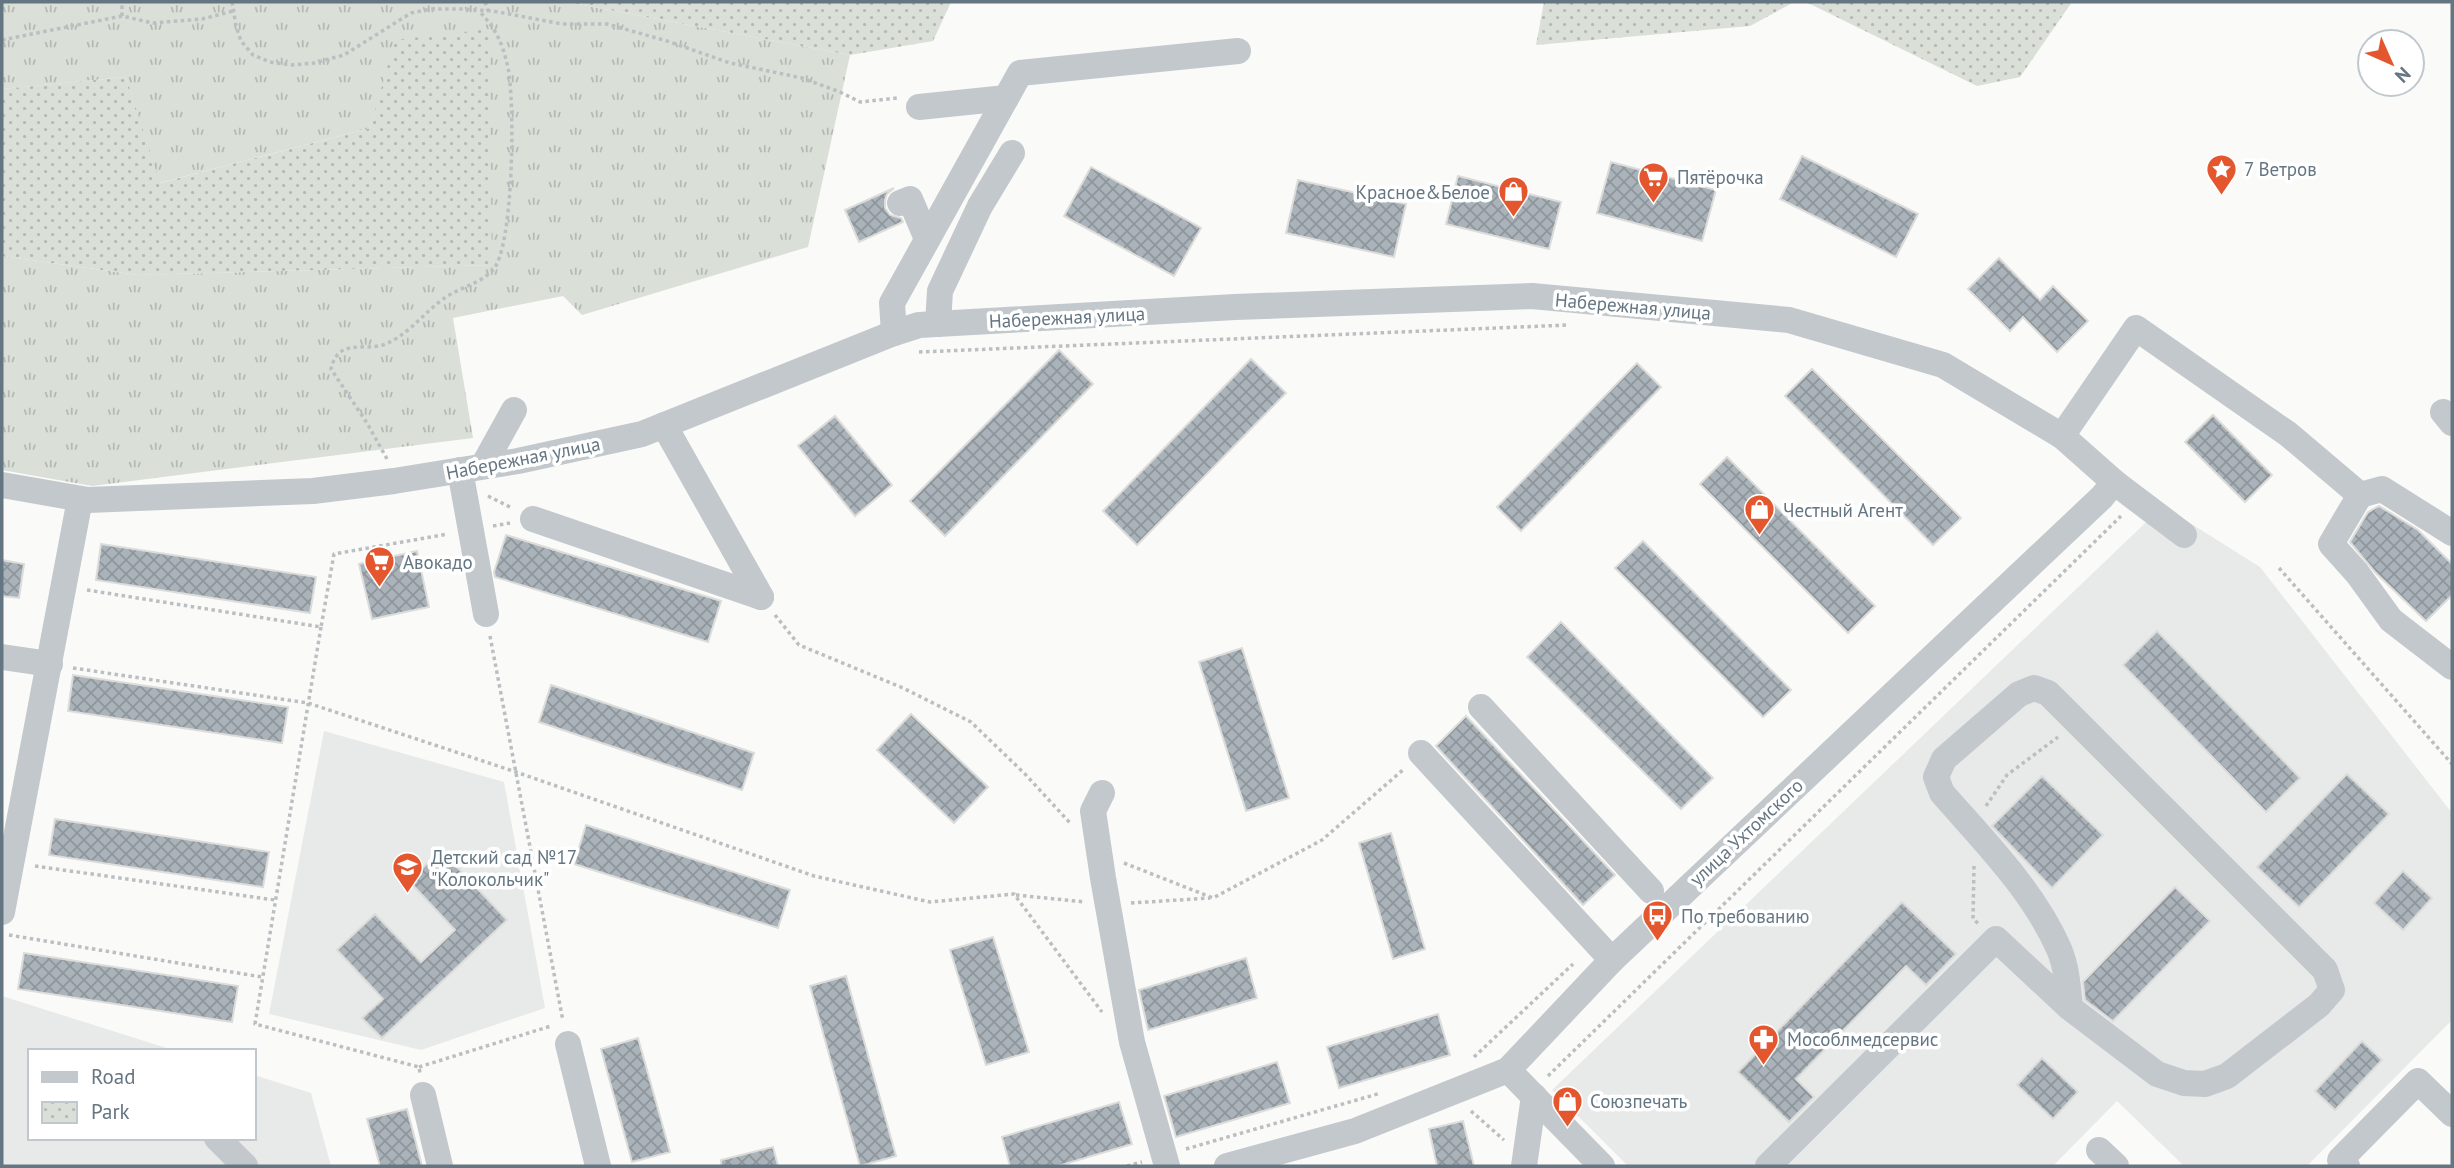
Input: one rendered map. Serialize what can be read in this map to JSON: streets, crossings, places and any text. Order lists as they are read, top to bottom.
{
  "streets": {
    "street": ["Набережная улица", "улица Ухтомского"]
  },
  "crossings": [
    ["Набережная улица", "улица Ухтомского"]
  ],
  "places": {
    "place": ["7 Ветров"],
    "supermarket": ["Пятёрочка", "Авокадо"],
    "shop": ["Красное&Белое", "Честный Агент", "Союзпечать"],
    "school or university": ["Детский сад №17 \"Колокольчик\""],
    "bus stop": ["По требованию"],
    "pharmacy": ["Мособлмедсервис"]
  },
  "legend": ["Road", "Park"],
  "north": "bottom right"
}
